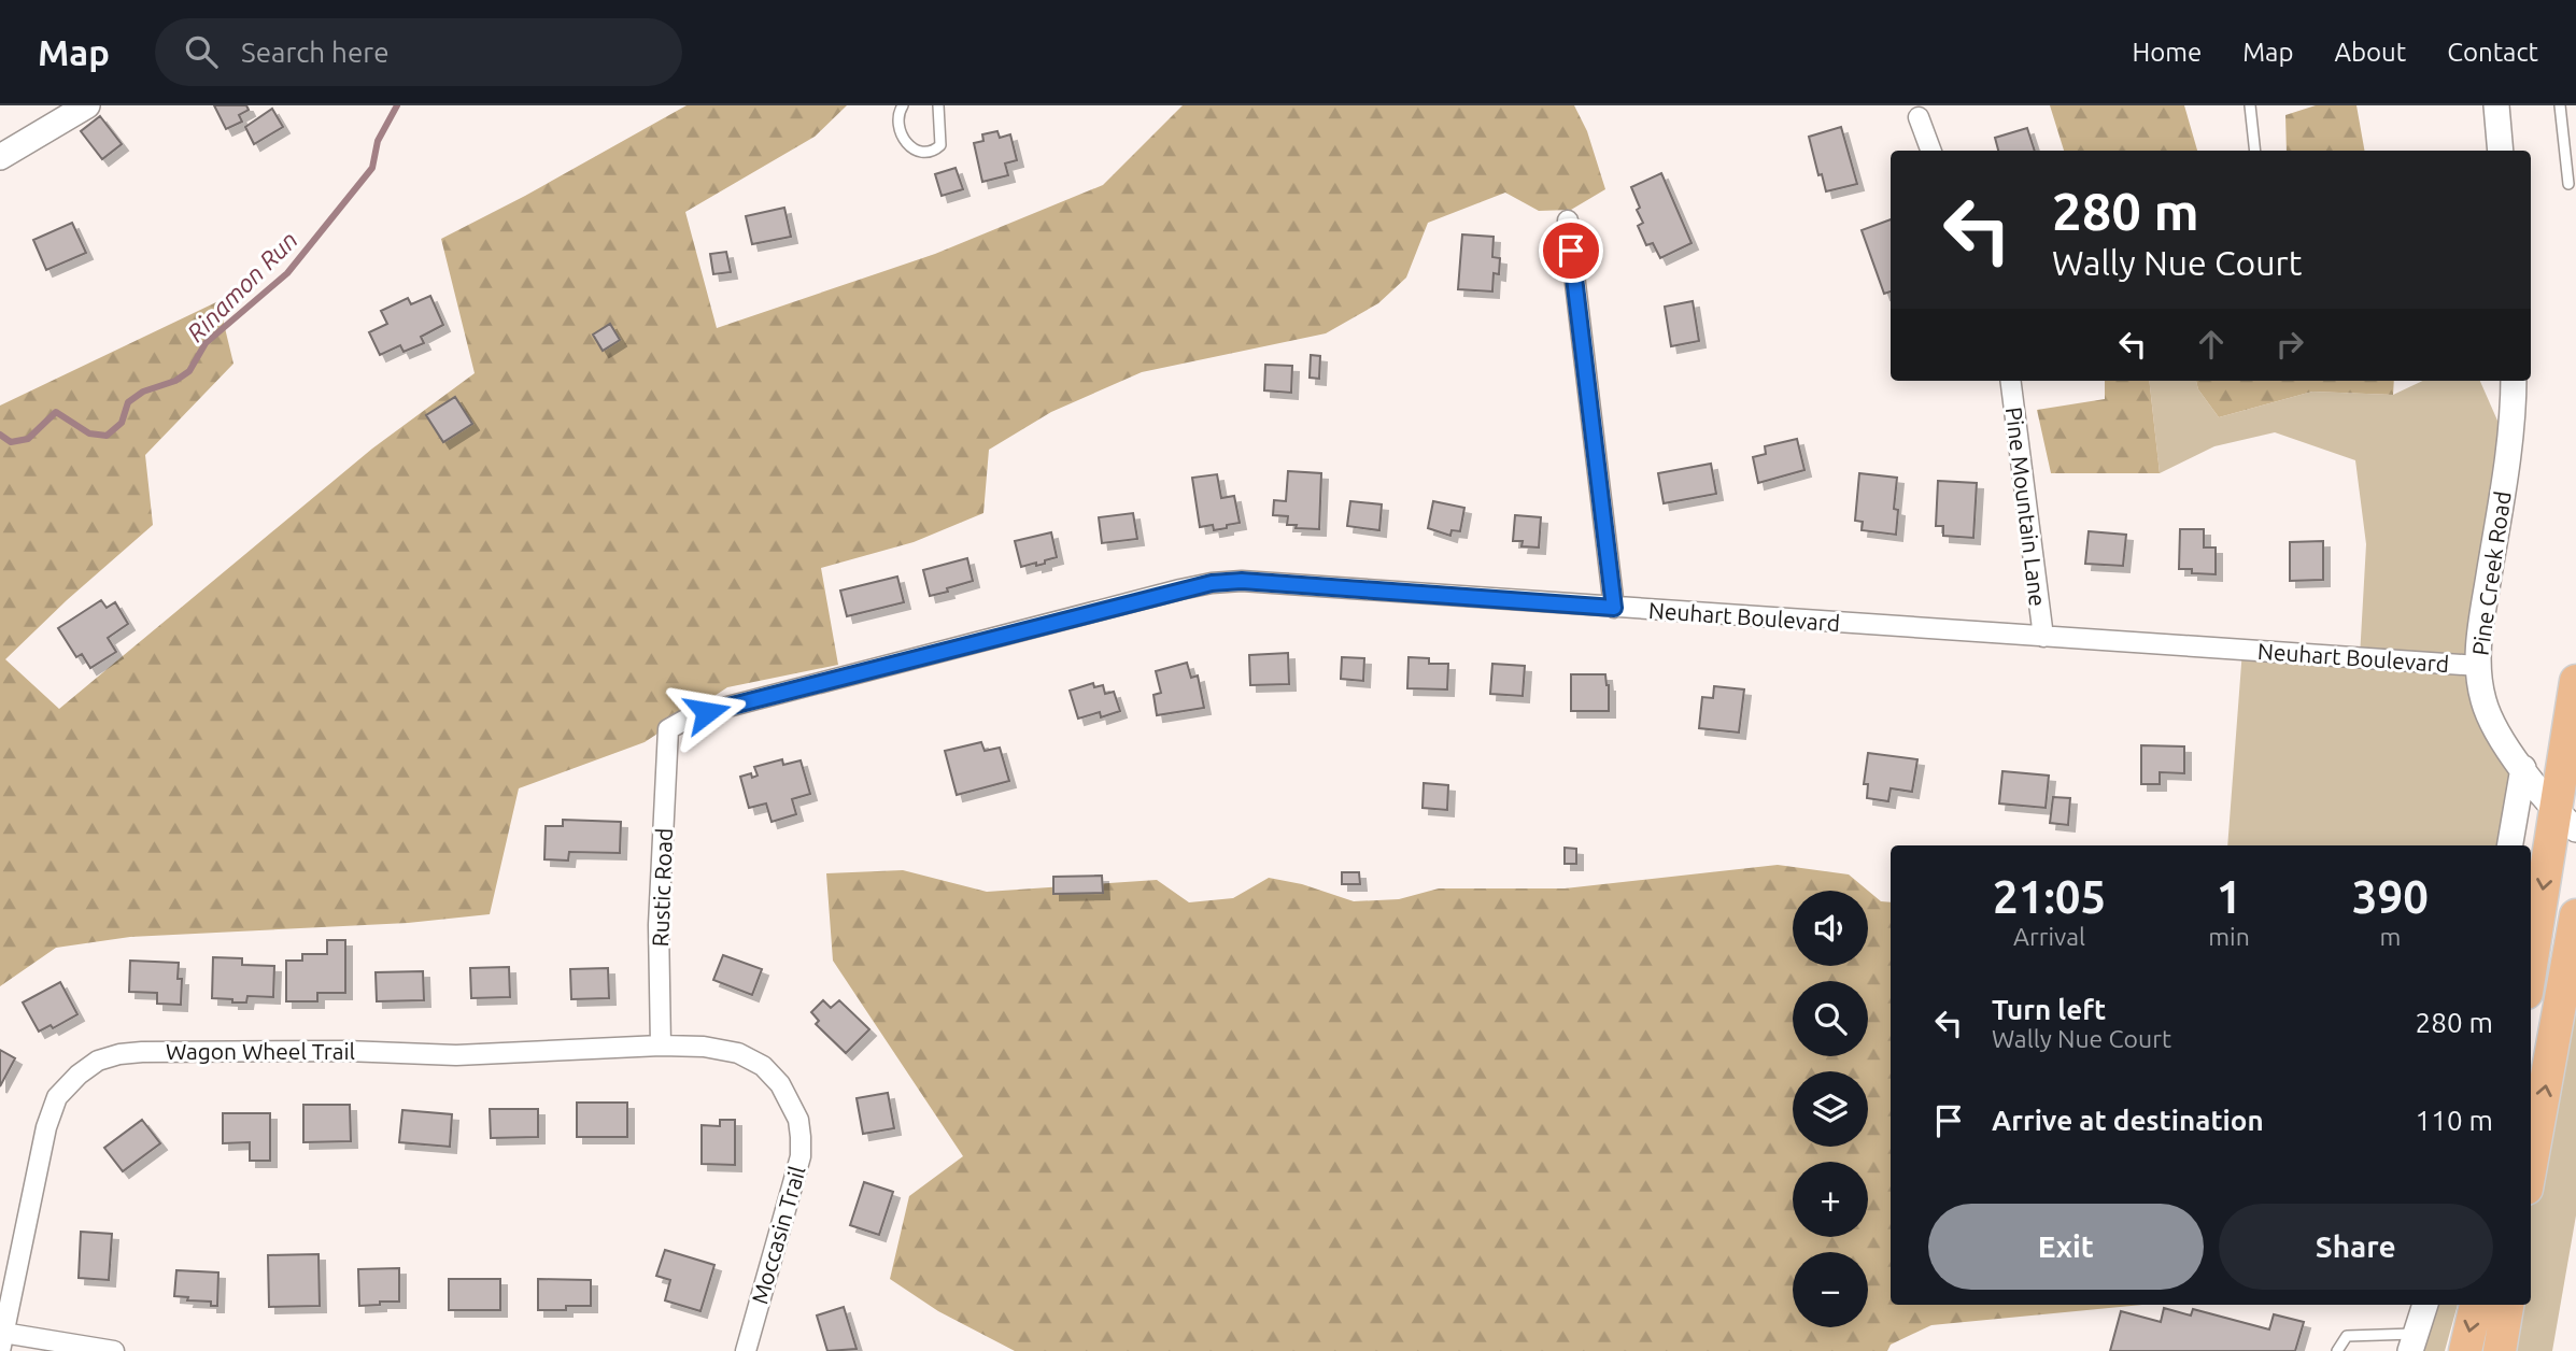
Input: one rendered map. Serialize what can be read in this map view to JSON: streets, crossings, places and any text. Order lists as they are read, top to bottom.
{
  "streets": {
    "street": [
      "Pine Mountain Lane",
      "Pine Creek Road",
      "Neuhart Boulevard",
      "Rustic Road",
      "Wagon Wheel Trail",
      "Moccasin Trail"
    ]
  },
  "crossings": [
    ["Pine Mountain Lane", "Neuhart Boulevard"],
    ["Pine Creek Road", "Neuhart Boulevard"],
    ["Neuhart Boulevard", "Rustic Road"],
    ["Rustic Road", "Wagon Wheel Trail"],
    ["Wagon Wheel Trail", "Moccasin Trail"]
  ],
  "water": ["Rinamon Run"],
  "page": {
    "header": "Map",
    "search": "Search here",
    "nav": [
      "Home",
      "Map",
      "About",
      "Contact"
    ],
    "turn": ["280 m", "Wally Nue Court"],
    "eta": [
      "21:05",
      "Arrival",
      "1",
      "min",
      "390",
      "m"
    ],
    "map_buttons": ["+", "−"],
    "list": [
      {
        "name": "Turn left",
        "note": "Wally Nue Court",
        "value": "280 m"
      },
      {
        "name": "Arrive at destination",
        "value": "110 m"
      }
    ],
    "buttons": ["Exit", "Share"]
  }
}
